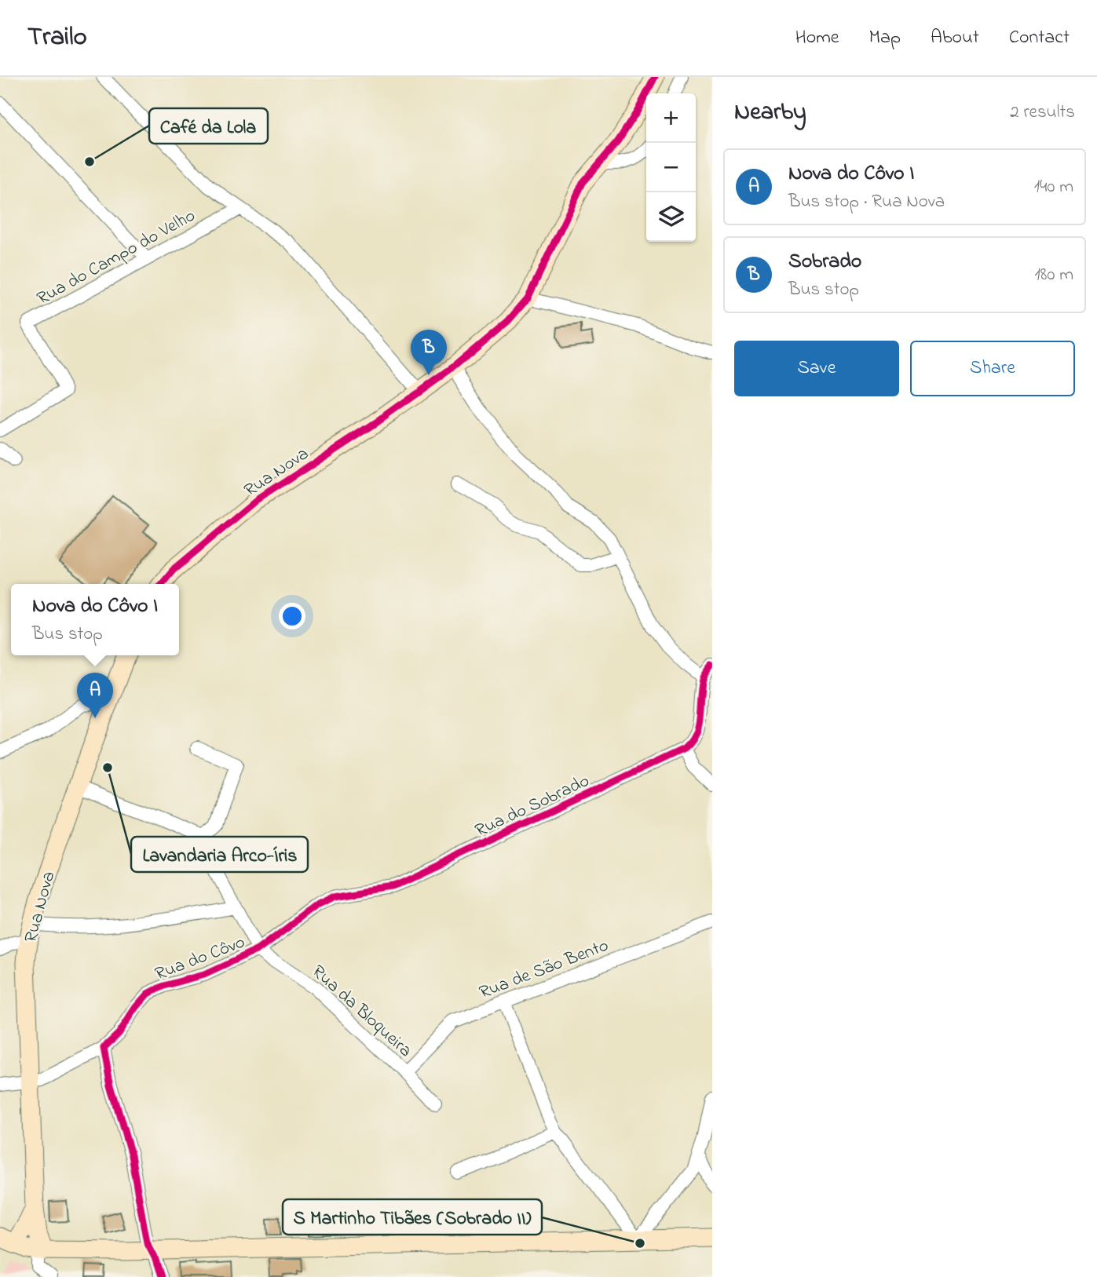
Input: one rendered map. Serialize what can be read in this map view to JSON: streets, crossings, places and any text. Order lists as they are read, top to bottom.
{
  "streets": {
    "street": [
      "Rua do Campo do Velho",
      "Rua Nova",
      "Rua do Sobrado",
      "Rua do Côvo",
      "Rua de São Bento",
      "Rua da Bloqueira"
    ]
  },
  "crossings": [
    ["Rua Nova", "Rua do Côvo"],
    ["Rua do Sobrado", "Rua do Côvo"],
    ["Rua do Côvo", "Rua da Bloqueira"],
    ["Rua de São Bento", "Rua da Bloqueira"]
  ],
  "places": ["Café da Lola", "Lavandaria Arco-Íris", "S Martinho Tibães (Sobrado II)"],
  "page": {
    "header": "Trailo",
    "nav": [
      "Home",
      "Map",
      "About",
      "Contact"
    ],
    "heading": ["Nearby", "2 results"],
    "map_buttons": ["+", "−"],
    "list": [
      {
        "mark": "A",
        "name": "Nova do Côvo I",
        "note": "Bus stop · Rua Nova",
        "value": "140 m"
      },
      {
        "mark": "B",
        "name": "Sobrado",
        "note": "Bus stop",
        "value": "180 m"
      }
    ],
    "buttons": ["Save", "Share"],
    "pins": ["B", "A"],
    "popup": ["Nova do Côvo I", "Bus stop"]
  }
}
